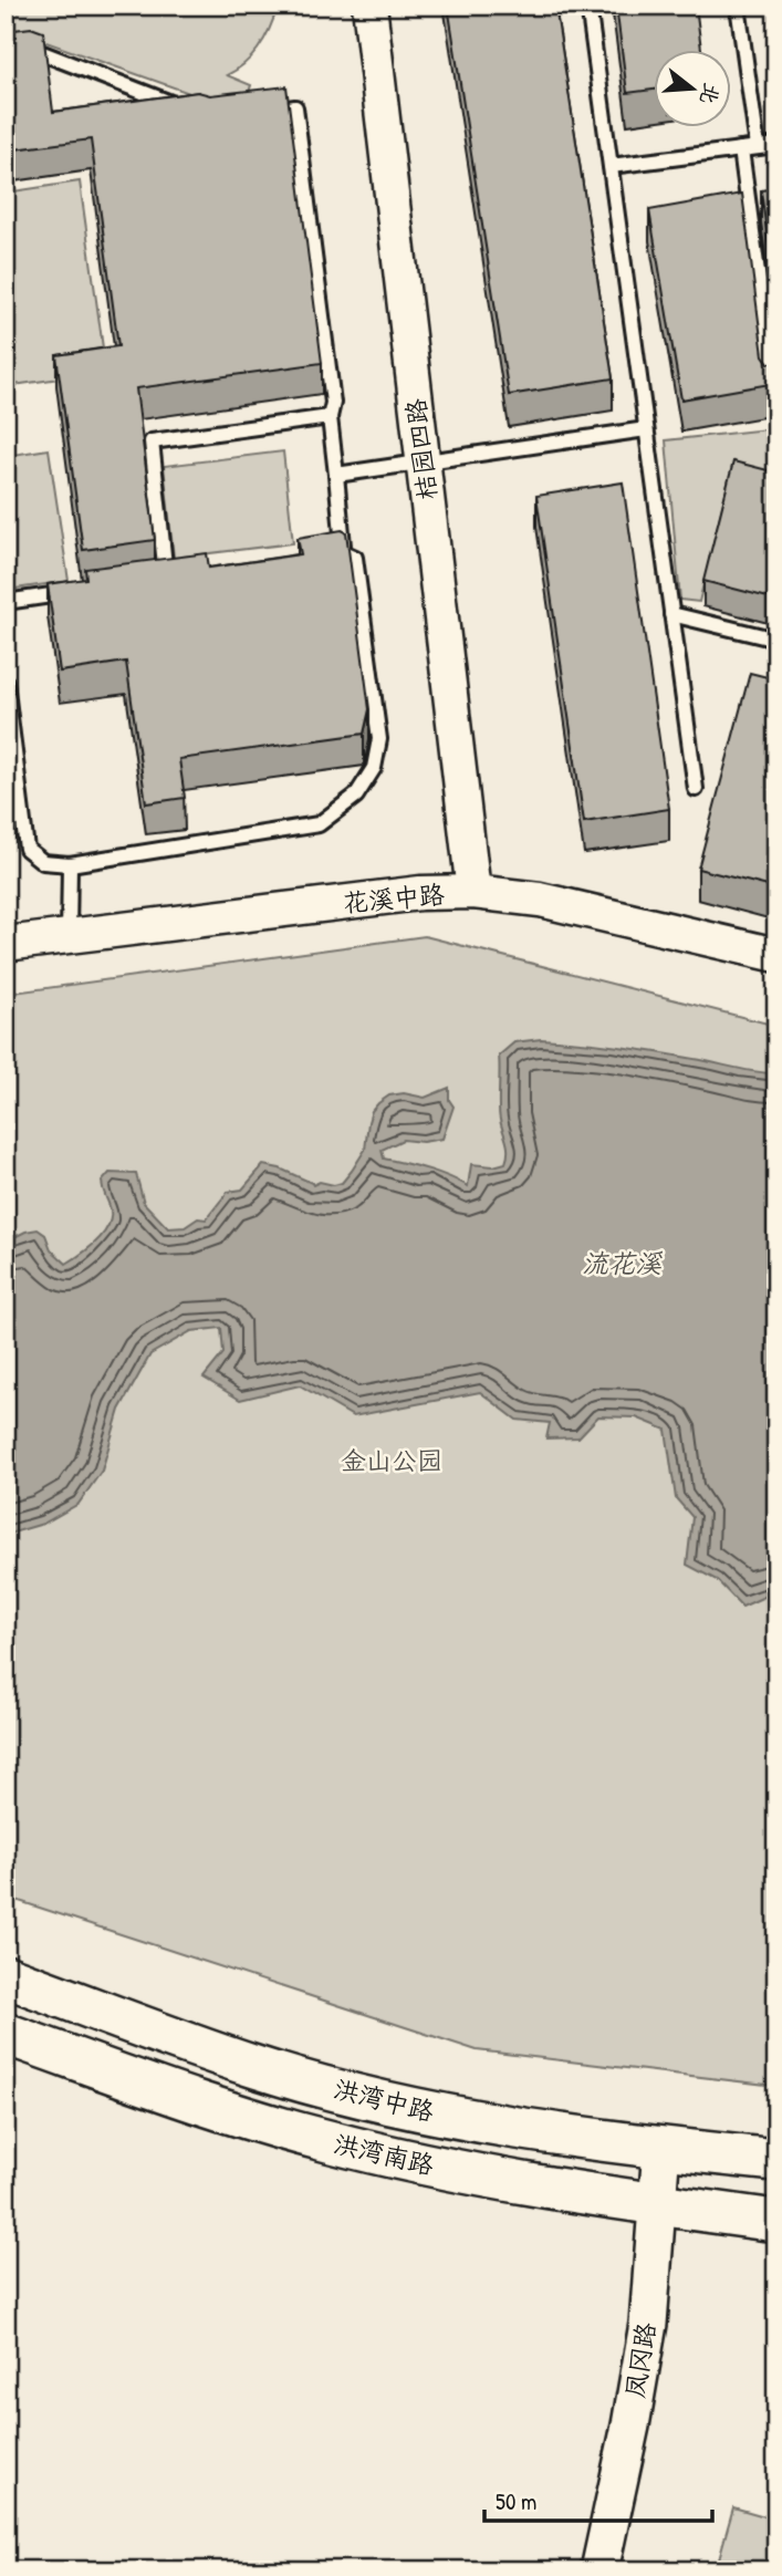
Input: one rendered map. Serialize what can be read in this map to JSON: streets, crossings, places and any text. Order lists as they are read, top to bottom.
{
  "streets": {
    "main road": ["洪湾中路", "洪湾南路", "凤冈路"],
    "street": ["桔园四路", "花溪中路"]
  },
  "crossings": [
    ["桔园四路", "花溪中路"],
    ["洪湾中路", "凤冈路"],
    ["洪湾南路", "凤冈路"]
  ],
  "water": ["流花溪"],
  "parks": ["金山公园"],
  "scale_bar": "50 m",
  "north": "right"
}
